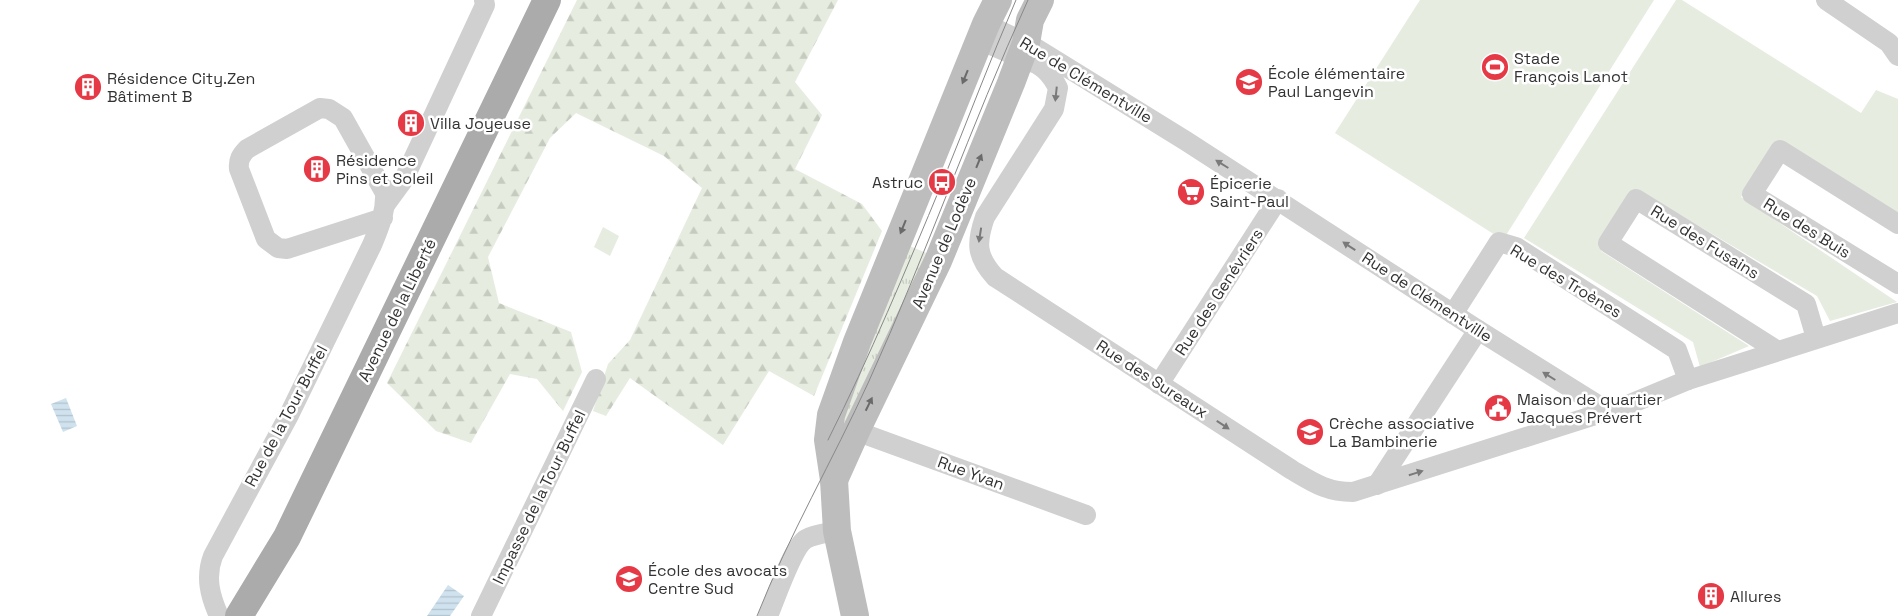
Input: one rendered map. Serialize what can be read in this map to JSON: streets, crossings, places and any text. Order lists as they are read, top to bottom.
{
  "streets": {
    "main road": ["Avenue de la Liberté"],
    "street": [
      "Rue de Clémentville",
      "Rue des Buis",
      "Rue des Fusains",
      "Avenue de Lodève",
      "Rue des Troènes",
      "Rue des Genévriers",
      "Rue des Sureaux",
      "Rue de la Tour Buffel",
      "Rue Yvan",
      "Impasse de la Tour Buffel"
    ]
  },
  "crossings": [
    ["Rue de Clémentville", "Avenue de Lodève"],
    ["Rue de Clémentville", "Rue des Troènes"],
    ["Rue de Clémentville", "Rue des Genévriers"],
    ["Rue de Clémentville", "Rue des Sureaux"],
    ["Avenue de Lodève", "Rue des Sureaux"],
    ["Avenue de Lodève", "Rue Yvan"],
    ["Rue des Genévriers", "Rue des Sureaux"]
  ],
  "one_way": ["Rue de Clémentville"],
  "places": {
    "sports": ["Stade François Lanot"],
    "school or university": ["École élémentaire Paul Langevin", "Crèche associative La Bambinerie", "École des avocats Centre Sud"],
    "building": [
      "Résidence City.Zen Bâtiment B",
      "Villa Joyeuse",
      "Résidence Pins et Soleil",
      "Allures"
    ],
    "bus stop": ["Astruc"],
    "supermarket": ["Épicerie Saint-Paul"],
    "public building": ["Maison de quartier Jacques Prévert"]
  }
}
